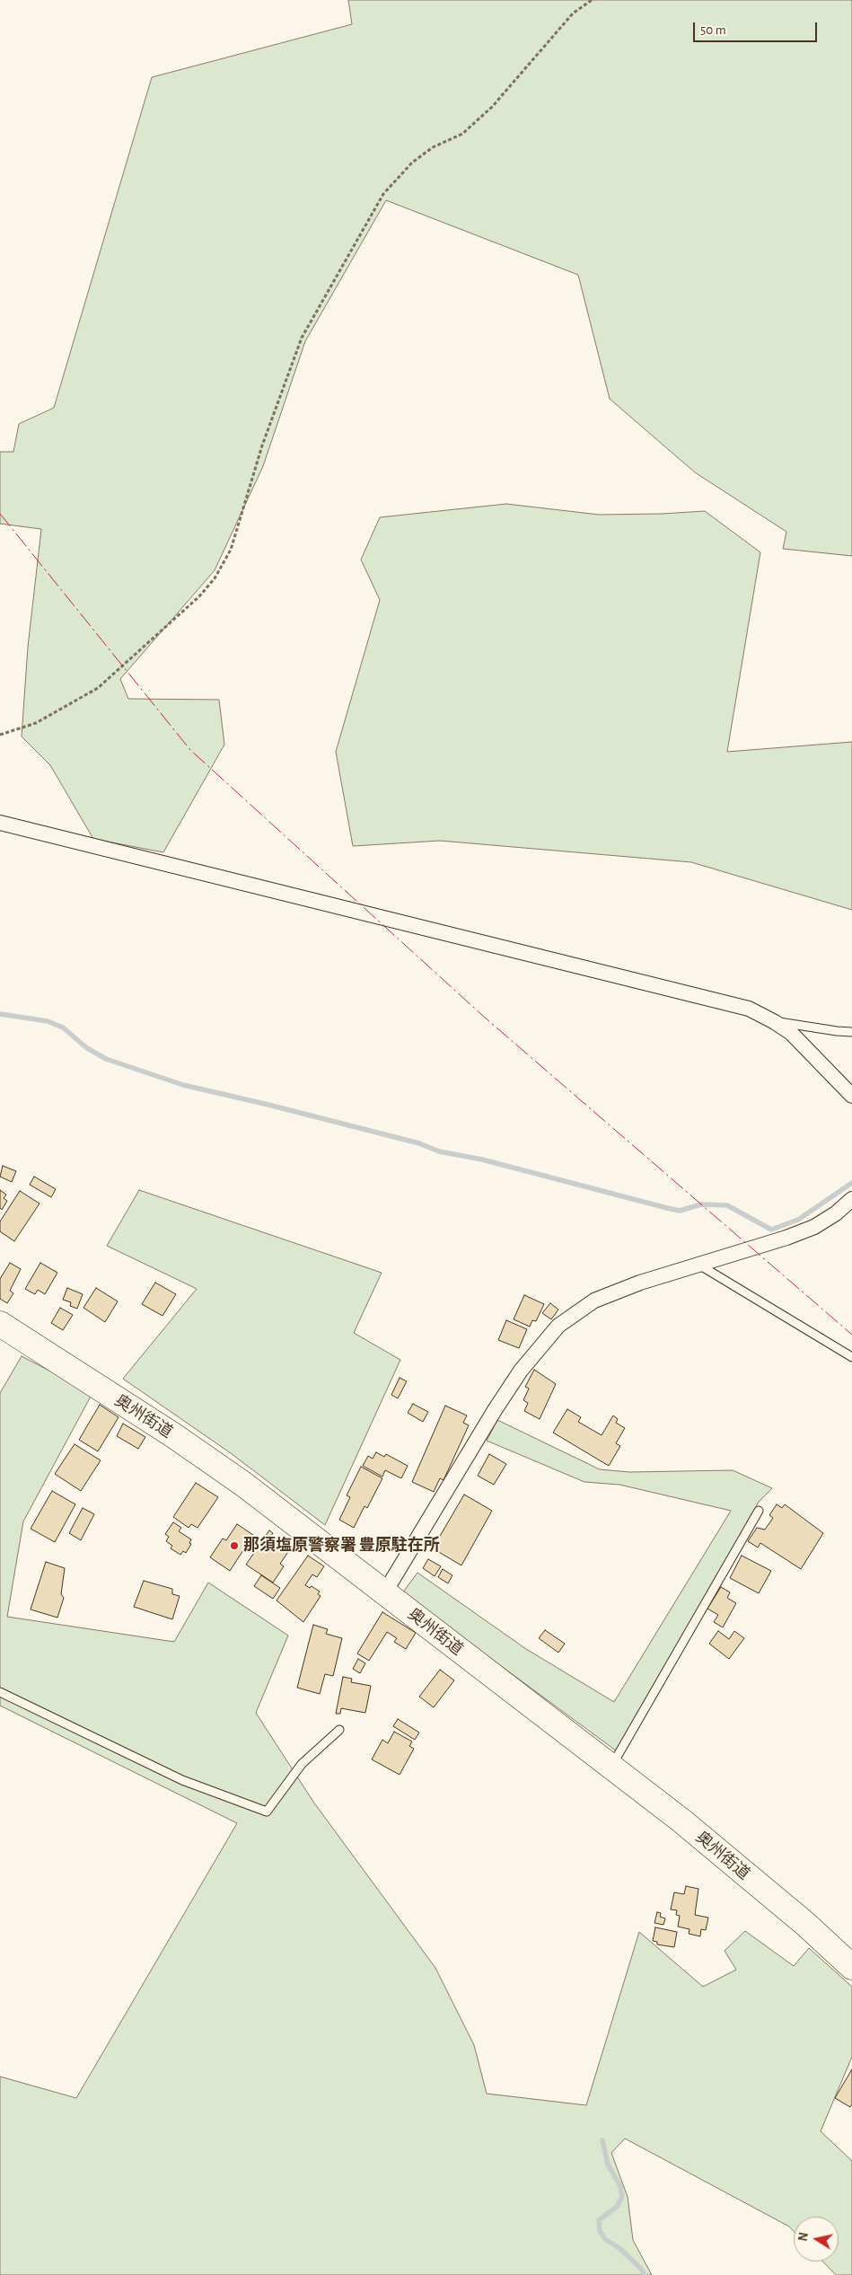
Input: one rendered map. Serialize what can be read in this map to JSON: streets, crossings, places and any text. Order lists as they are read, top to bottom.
{
  "streets": {
    "highway": ["奥州街道"]
  },
  "places": ["那須塩原警察署 豊原駐在所"],
  "scale_bar": "50 m",
  "north": "left"
}
